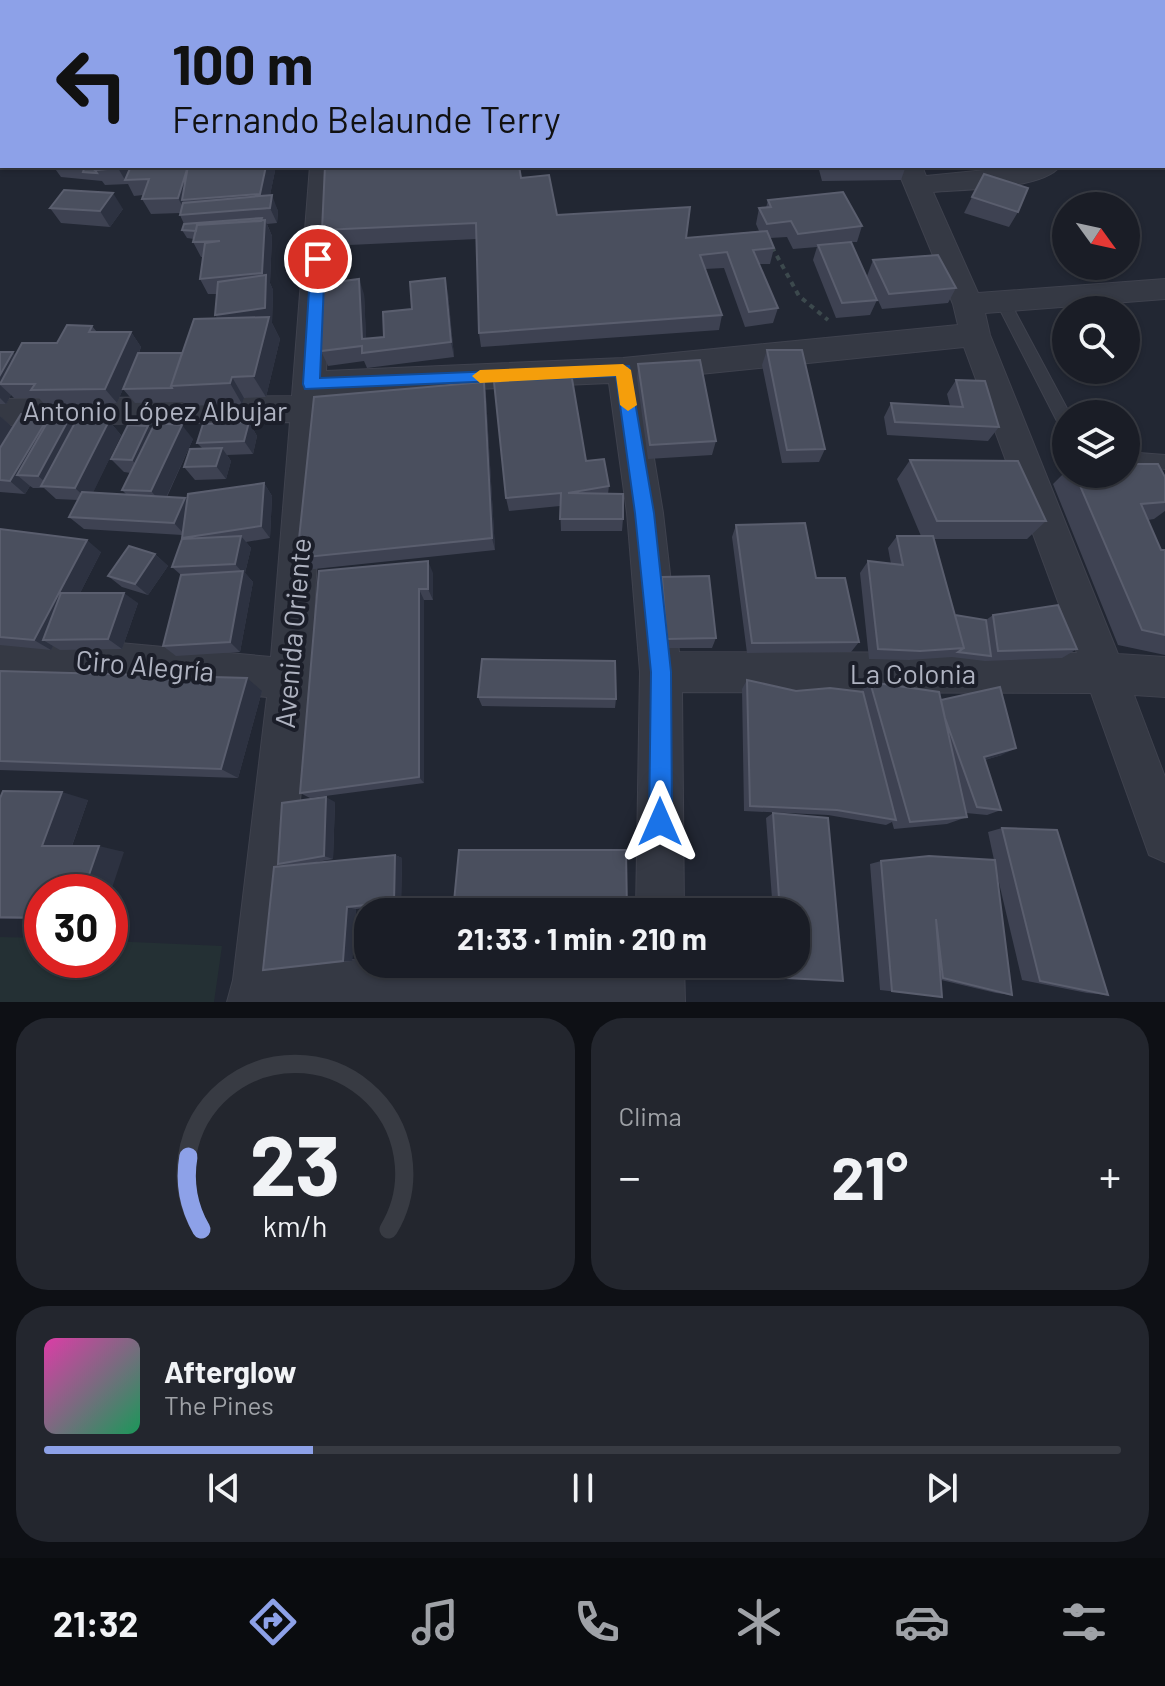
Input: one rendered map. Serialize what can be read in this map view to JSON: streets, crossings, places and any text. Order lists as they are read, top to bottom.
{
  "streets": {
    "street": [
      "Antonio López Albujar",
      "Avenida Oriente",
      "Ciro Alegría",
      "La Colonia"
    ]
  },
  "crossings": [
    ["Antonio López Albujar", "Avenida Oriente"],
    ["Avenida Oriente", "Ciro Alegría"]
  ],
  "north": "bottom right",
  "page": {
    "turn": ["100 m", "Fernando Belaunde Terry"],
    "limit": "30",
    "trip": "21:33 · 1 min · 210 m",
    "tile": "Clima",
    "heat": ["−", "21°", "+"],
    "song": ["Afterglow", "The Pines"],
    "tabs": "21:32",
    "gauge": ["23", "km/h"]
  }
}
